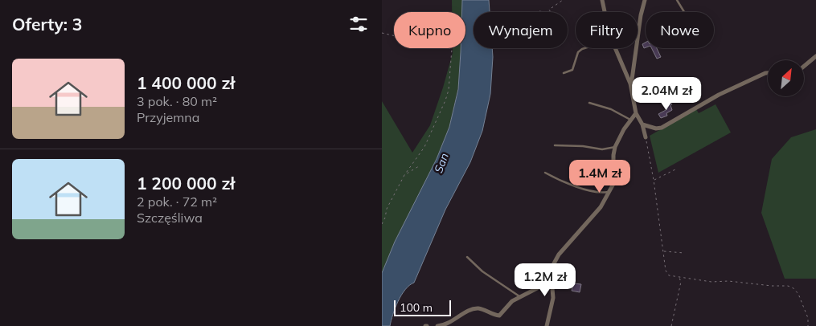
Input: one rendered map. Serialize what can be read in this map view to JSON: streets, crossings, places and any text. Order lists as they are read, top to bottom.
{
  "water": ["San"],
  "scale_bar": "100 m",
  "north": "top right",
  "page": {
    "heading": "Oferty: 3",
    "chip": [
      "Kupno",
      "Wynajem",
      "Filtry",
      "Nowe"
    ],
    "list": [
      {
        "name": "1 400 000 zł",
        "note": "3 pok. · 80 m² · Przyjemna"
      },
      {
        "name": "1 200 000 zł",
        "note": "2 pok. · 72 m² · Szczęśliwa"
      }
    ],
    "price": ["2.04M zł", "1.4M zł", "1.2M zł"],
    "scale": "100 m"
  }
}
